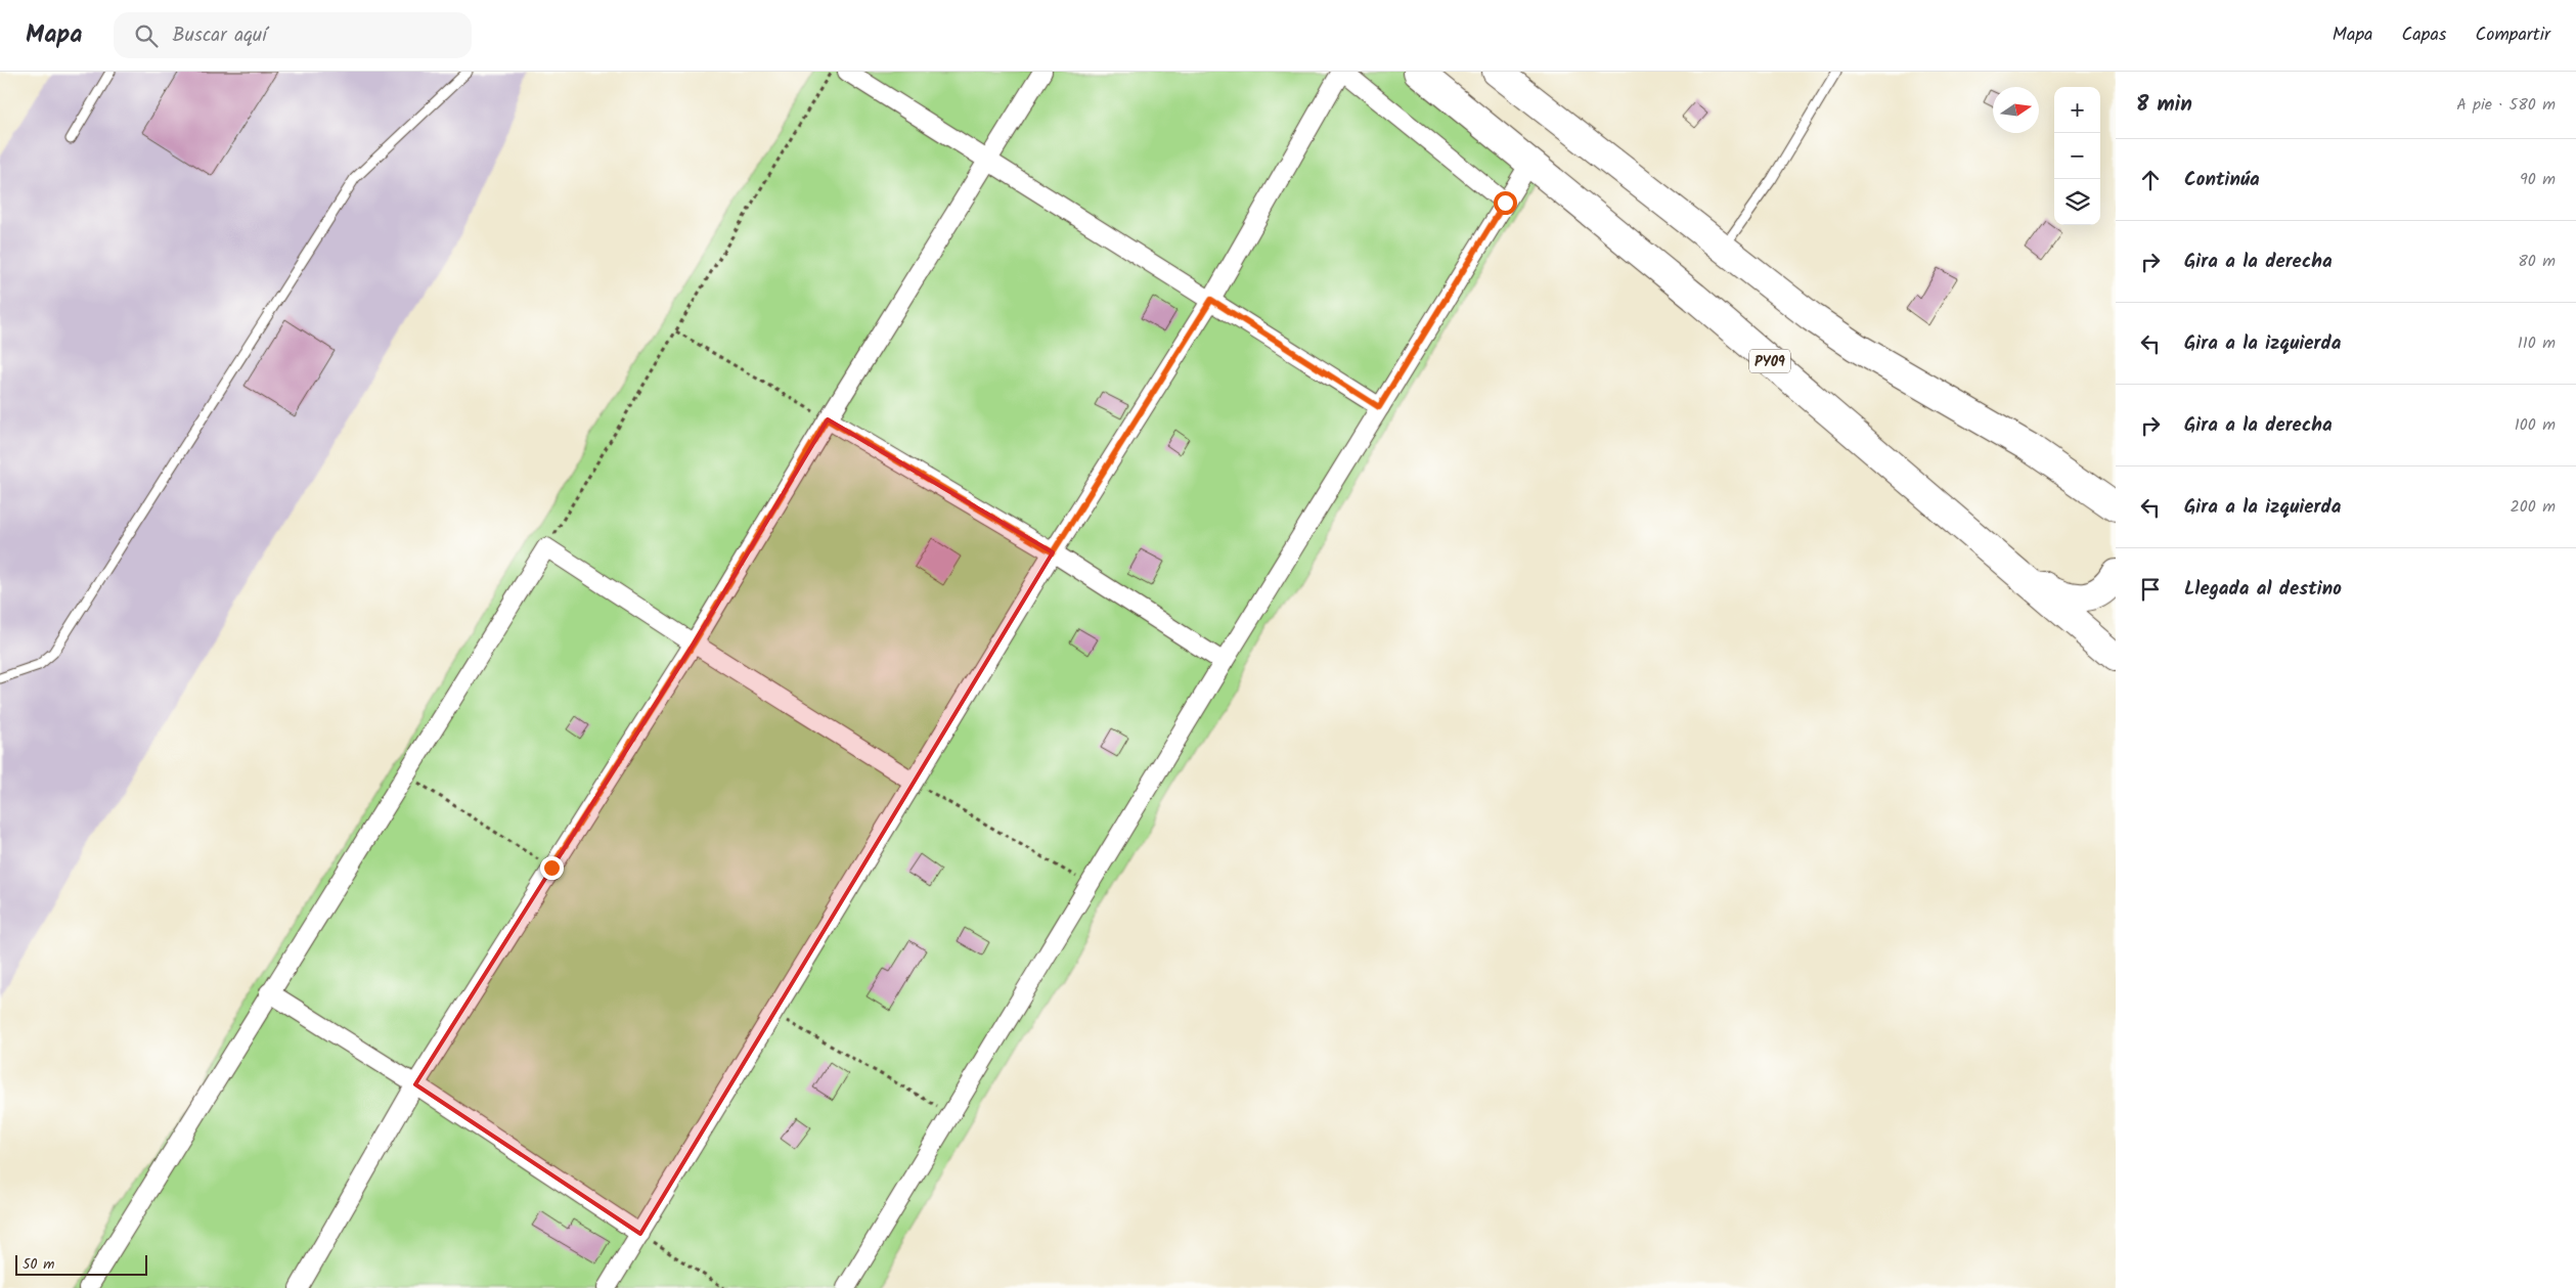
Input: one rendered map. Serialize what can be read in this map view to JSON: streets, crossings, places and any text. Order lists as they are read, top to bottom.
{
  "streets": {
    "highway": ["PY09"]
  },
  "scale_bar": "50 m",
  "north": "right",
  "page": {
    "header": "Mapa",
    "search": "Buscar aquí",
    "nav": ["Mapa", "Capas", "Compartir"],
    "heading": ["8 min", "A pie · 580 m"],
    "map_buttons": ["+", "−"],
    "list": [
      ["Continúa", "90 m"],
      ["Gira a la derecha", "80 m"],
      ["Gira a la izquierda", "110 m"],
      ["Gira a la derecha", "100 m"],
      ["Gira a la izquierda", "200 m"],
      "Llegada al destino"
    ],
    "scale": "50 m"
  }
}
